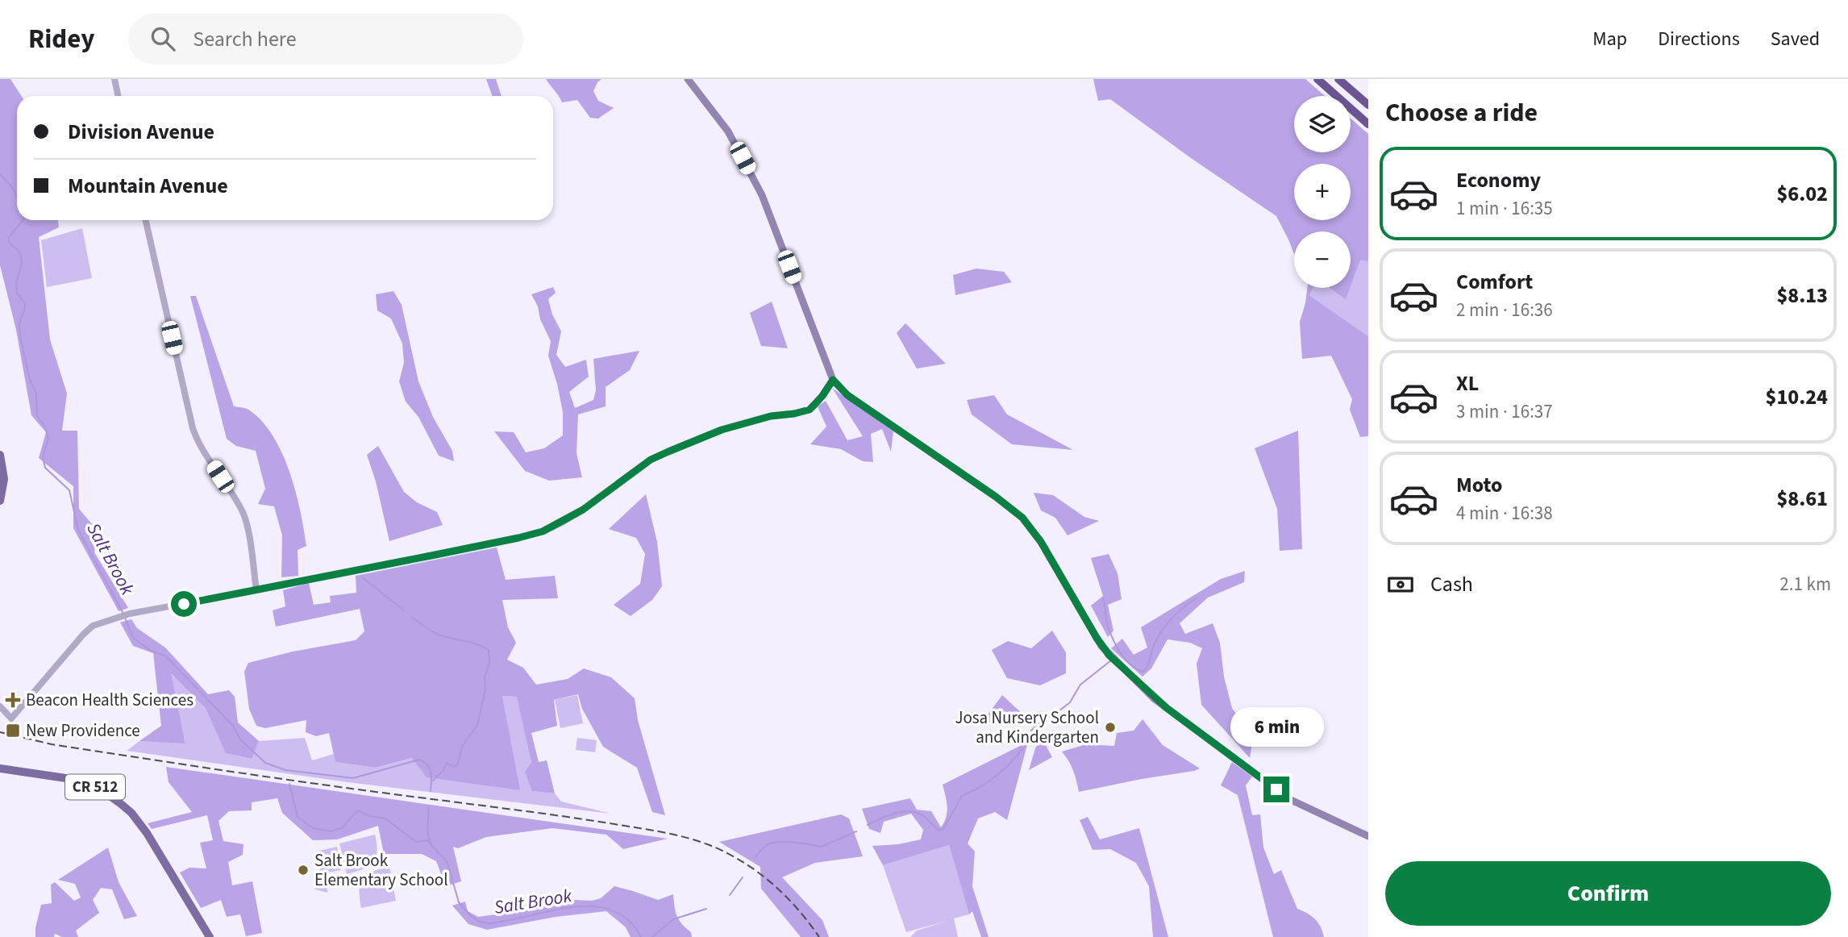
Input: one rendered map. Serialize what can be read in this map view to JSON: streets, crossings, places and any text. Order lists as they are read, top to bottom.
{
  "streets": {
    "main road": ["CR 512"]
  },
  "water": ["Salt Brook"],
  "places": {
    "health": ["Beacon Health Sciences"],
    "other": ["Josa Nursery School and Kindergarten", "Salt Brook Elementary School"],
    "transit": ["New Providence"]
  },
  "page": {
    "header": "Ridey",
    "search": "Search here",
    "nav": ["Map", "Directions", "Saved"],
    "heading": "Choose a ride",
    "map_buttons": ["+", "−"],
    "banner": ["Division Avenue", "Mountain Avenue"],
    "list": [
      {
        "name": "Economy",
        "note": "1 min · 16:35",
        "value": "$6.02"
      },
      {
        "name": "Comfort",
        "note": "2 min · 16:36",
        "value": "$8.13"
      },
      {
        "name": "XL",
        "note": "3 min · 16:37",
        "value": "$10.24"
      },
      {
        "name": "Moto",
        "note": "4 min · 16:38",
        "value": "$8.61"
      }
    ],
    "pay": ["Cash", "2.1 km"],
    "bubble": "6 min",
    "buttons": "Confirm"
  }
}
